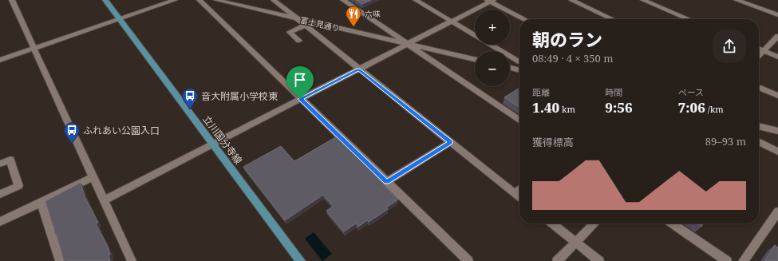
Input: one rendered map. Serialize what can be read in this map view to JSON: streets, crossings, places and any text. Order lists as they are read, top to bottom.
{
  "streets": {
    "main road": ["立川国分寺線"],
    "street": ["富士見通り"]
  },
  "places": {
    "restaurant": ["六味"],
    "bus stop": ["音大附属小学校東", "ふれあい公園入口"]
  },
  "page": {
    "map_buttons": ["+", "−"],
    "heading": ["朝のラン", "08:49 · 4 × 350 m"],
    "stats": [
      ["距離", "1.40 km"],
      ["時間", "9:56"],
      ["ペース", "7:06 /km"]
    ],
    "chart": ["獲得標高", "89–93 m"]
  }
}
